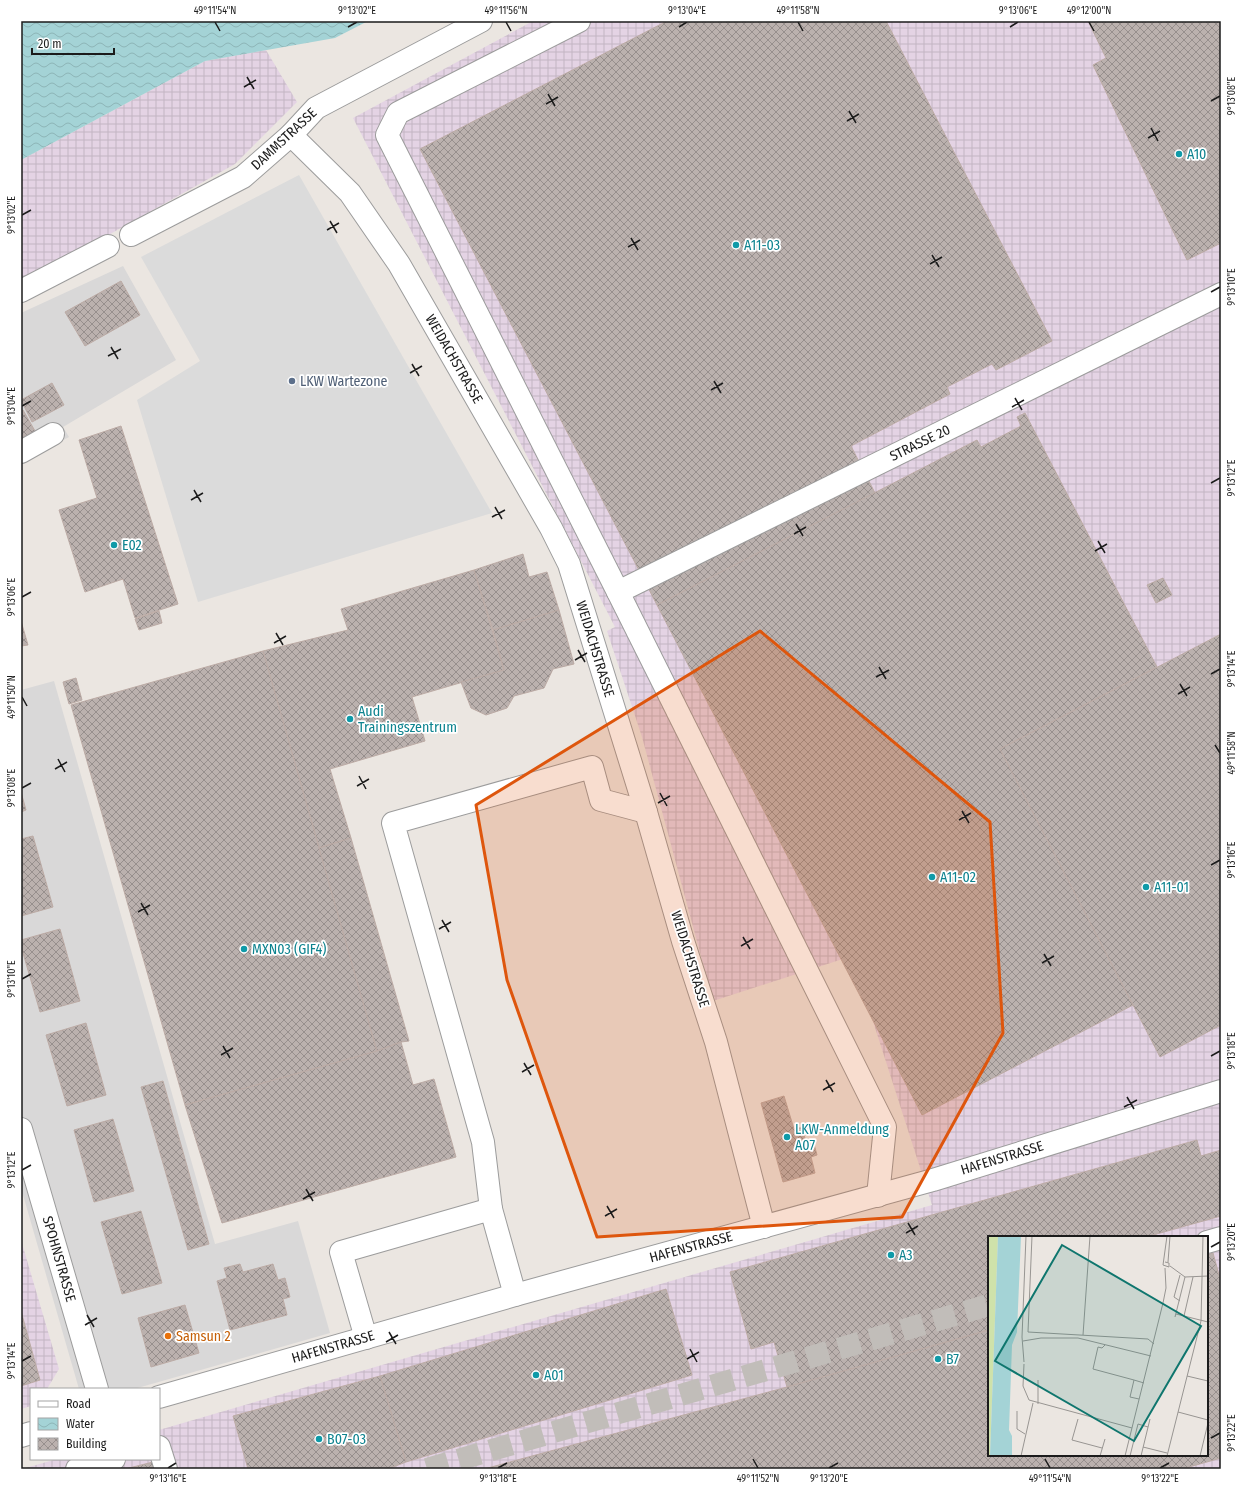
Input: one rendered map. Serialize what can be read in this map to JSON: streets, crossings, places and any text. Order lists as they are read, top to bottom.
{
  "streets": {
    "street": [
      "DAMMSTRASSE",
      "WEIDACHSTRASSE",
      "STRASSE 20",
      "HAFENSTRASSE",
      "SPOHNSTRASSE"
    ]
  },
  "crossings": [
    ["DAMMSTRASSE", "WEIDACHSTRASSE"],
    ["WEIDACHSTRASSE", "HAFENSTRASSE"]
  ],
  "places": [
    "A10",
    "A11-03",
    "LKW Wartezone",
    "E02",
    "Audi Trainingszentrum",
    "A11-02",
    "A11-01",
    "MXN03 (GIF4)",
    "LKW-Anmeldung A07",
    "A3",
    "Samsun 2",
    "B7",
    "A01",
    "B07-03"
  ],
  "legend": ["Road", "Water", "Building"],
  "scale_bar": "20 m",
  "coordinates": [
    "49°11'54\"N",
    "9°13'02\"E",
    "49°11'56\"N",
    "9°13'04\"E",
    "49°11'58\"N",
    "9°13'06\"E",
    "49°12'00\"N",
    "9°13'08\"E",
    "9°13'10\"E",
    "9°13'12\"E",
    "9°13'14\"E",
    "49°11'50\"N",
    "9°13'16\"E",
    "9°13'18\"E",
    "9°13'20\"E",
    "9°13'22\"E",
    "49°11'52\"N"
  ]
}
